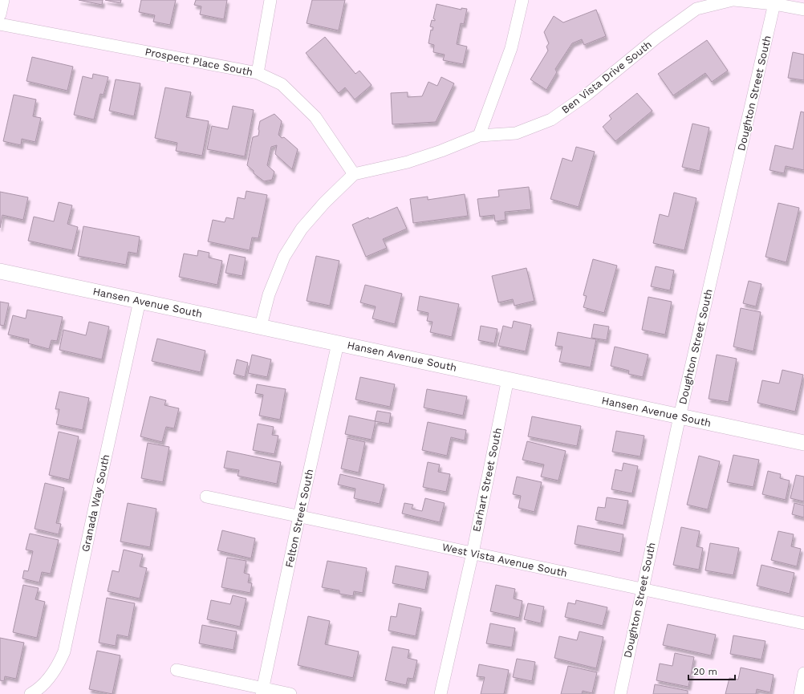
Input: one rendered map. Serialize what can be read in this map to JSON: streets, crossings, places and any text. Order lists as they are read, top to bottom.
{
  "streets": {
    "street": [
      "Prospect Place South",
      "Ben Vista Drive South",
      "Doughton Street South",
      "Hansen Avenue South",
      "Earhart Street South",
      "Granada Way South",
      "Felton Street South",
      "West Vista Avenue South"
    ]
  },
  "crossings": [
    ["Prospect Place South", "Ben Vista Drive South"],
    ["Ben Vista Drive South", "Doughton Street South"],
    ["Doughton Street South", "Hansen Avenue South"],
    ["Doughton Street South", "West Vista Avenue South"],
    ["Hansen Avenue South", "Earhart Street South"],
    ["Hansen Avenue South", "Granada Way South"],
    ["Hansen Avenue South", "Felton Street South"],
    ["Earhart Street South", "West Vista Avenue South"],
    ["Felton Street South", "West Vista Avenue South"]
  ],
  "scale_bar": "20 m"
}
